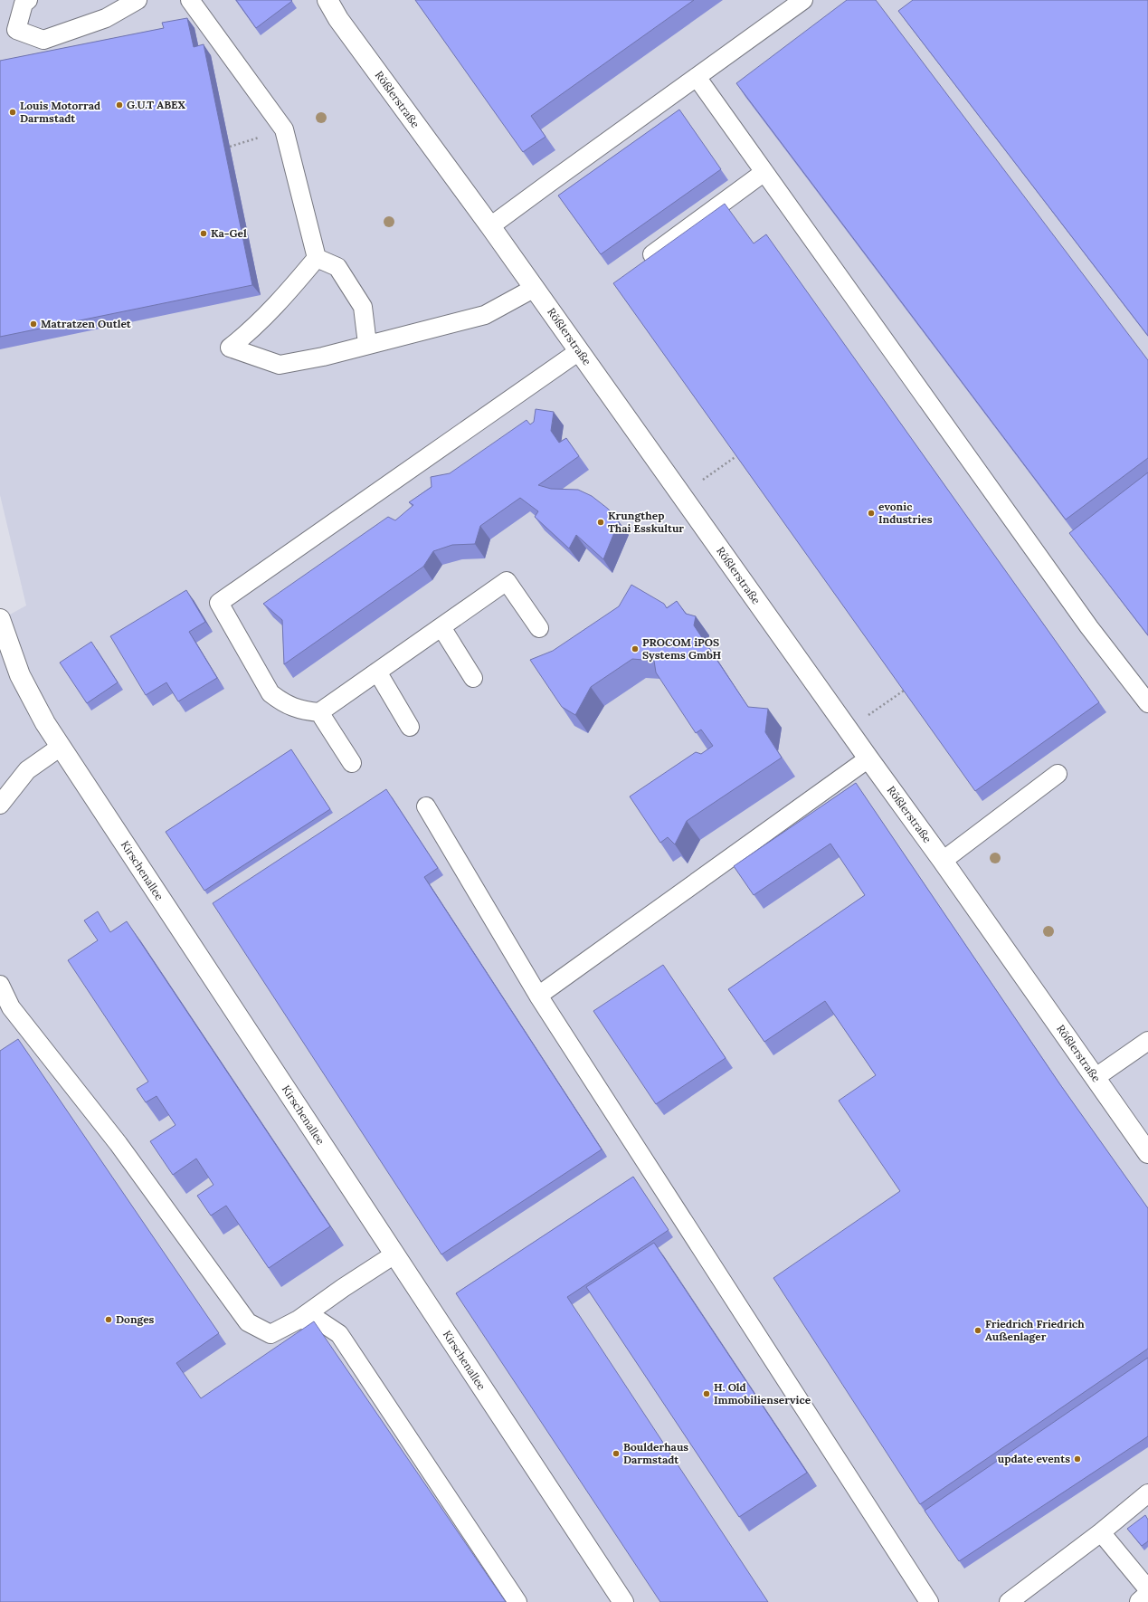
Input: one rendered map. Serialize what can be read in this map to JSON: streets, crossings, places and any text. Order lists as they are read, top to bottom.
{
  "streets": {
    "street": ["Rößlerstraße", "Kirschenallee"]
  },
  "places": [
    "G.U.T ABEX",
    "Louis Motorrad Darmstadt",
    "Ka-Gel",
    "Matratzen Outlet",
    "evonic Industries",
    "Krungthep Thai Esskultur",
    "PROCOM iPOS Systems GmbH",
    "Donges",
    "Friedrich Friedrich Außenlager",
    "H. Old Immobilienservice",
    "Boulderhaus Darmstadt",
    "update events"
  ]
}
